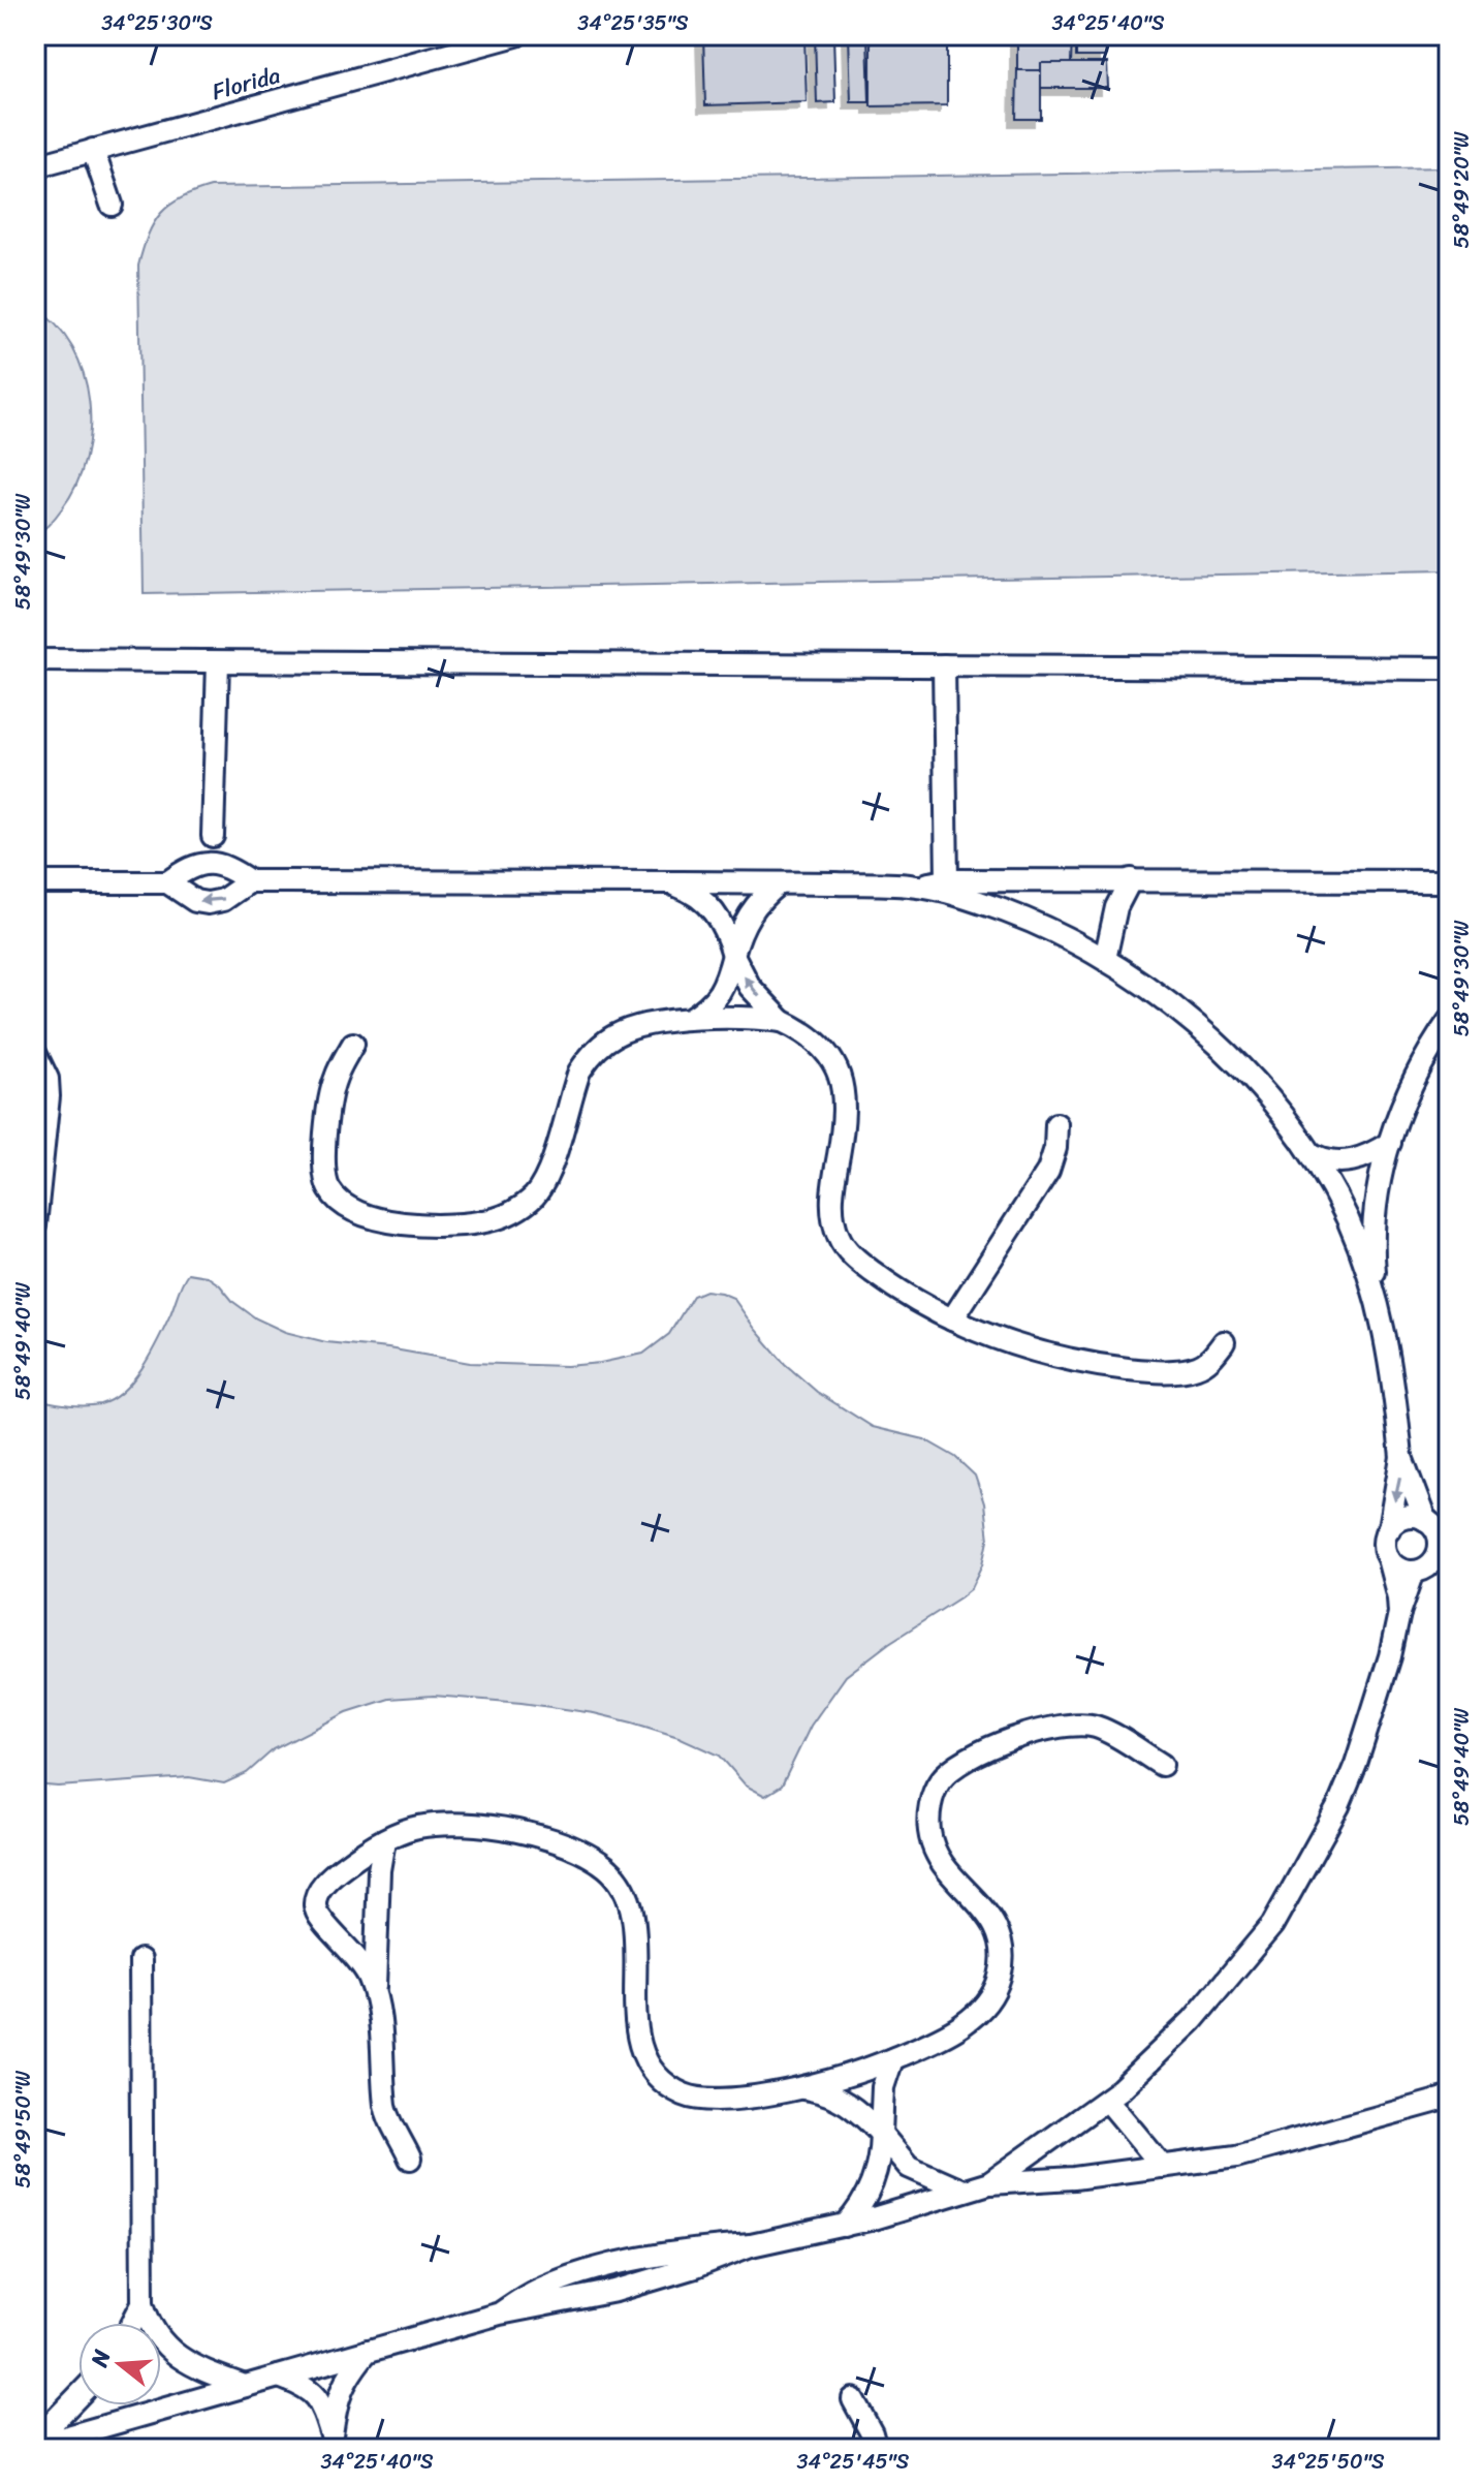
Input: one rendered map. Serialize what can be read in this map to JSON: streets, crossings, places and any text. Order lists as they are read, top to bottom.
{
  "streets": {
    "street": ["Florida"]
  },
  "north": "left",
  "coordinates": [
    "34°25'30\"S",
    "34°25'35\"S",
    "34°25'40\"S",
    "58°49'20\"W",
    "58°49'30\"W",
    "58°49'40\"W",
    "58°49'50\"W",
    "34°25'45\"S",
    "34°25'50\"S"
  ]
}
